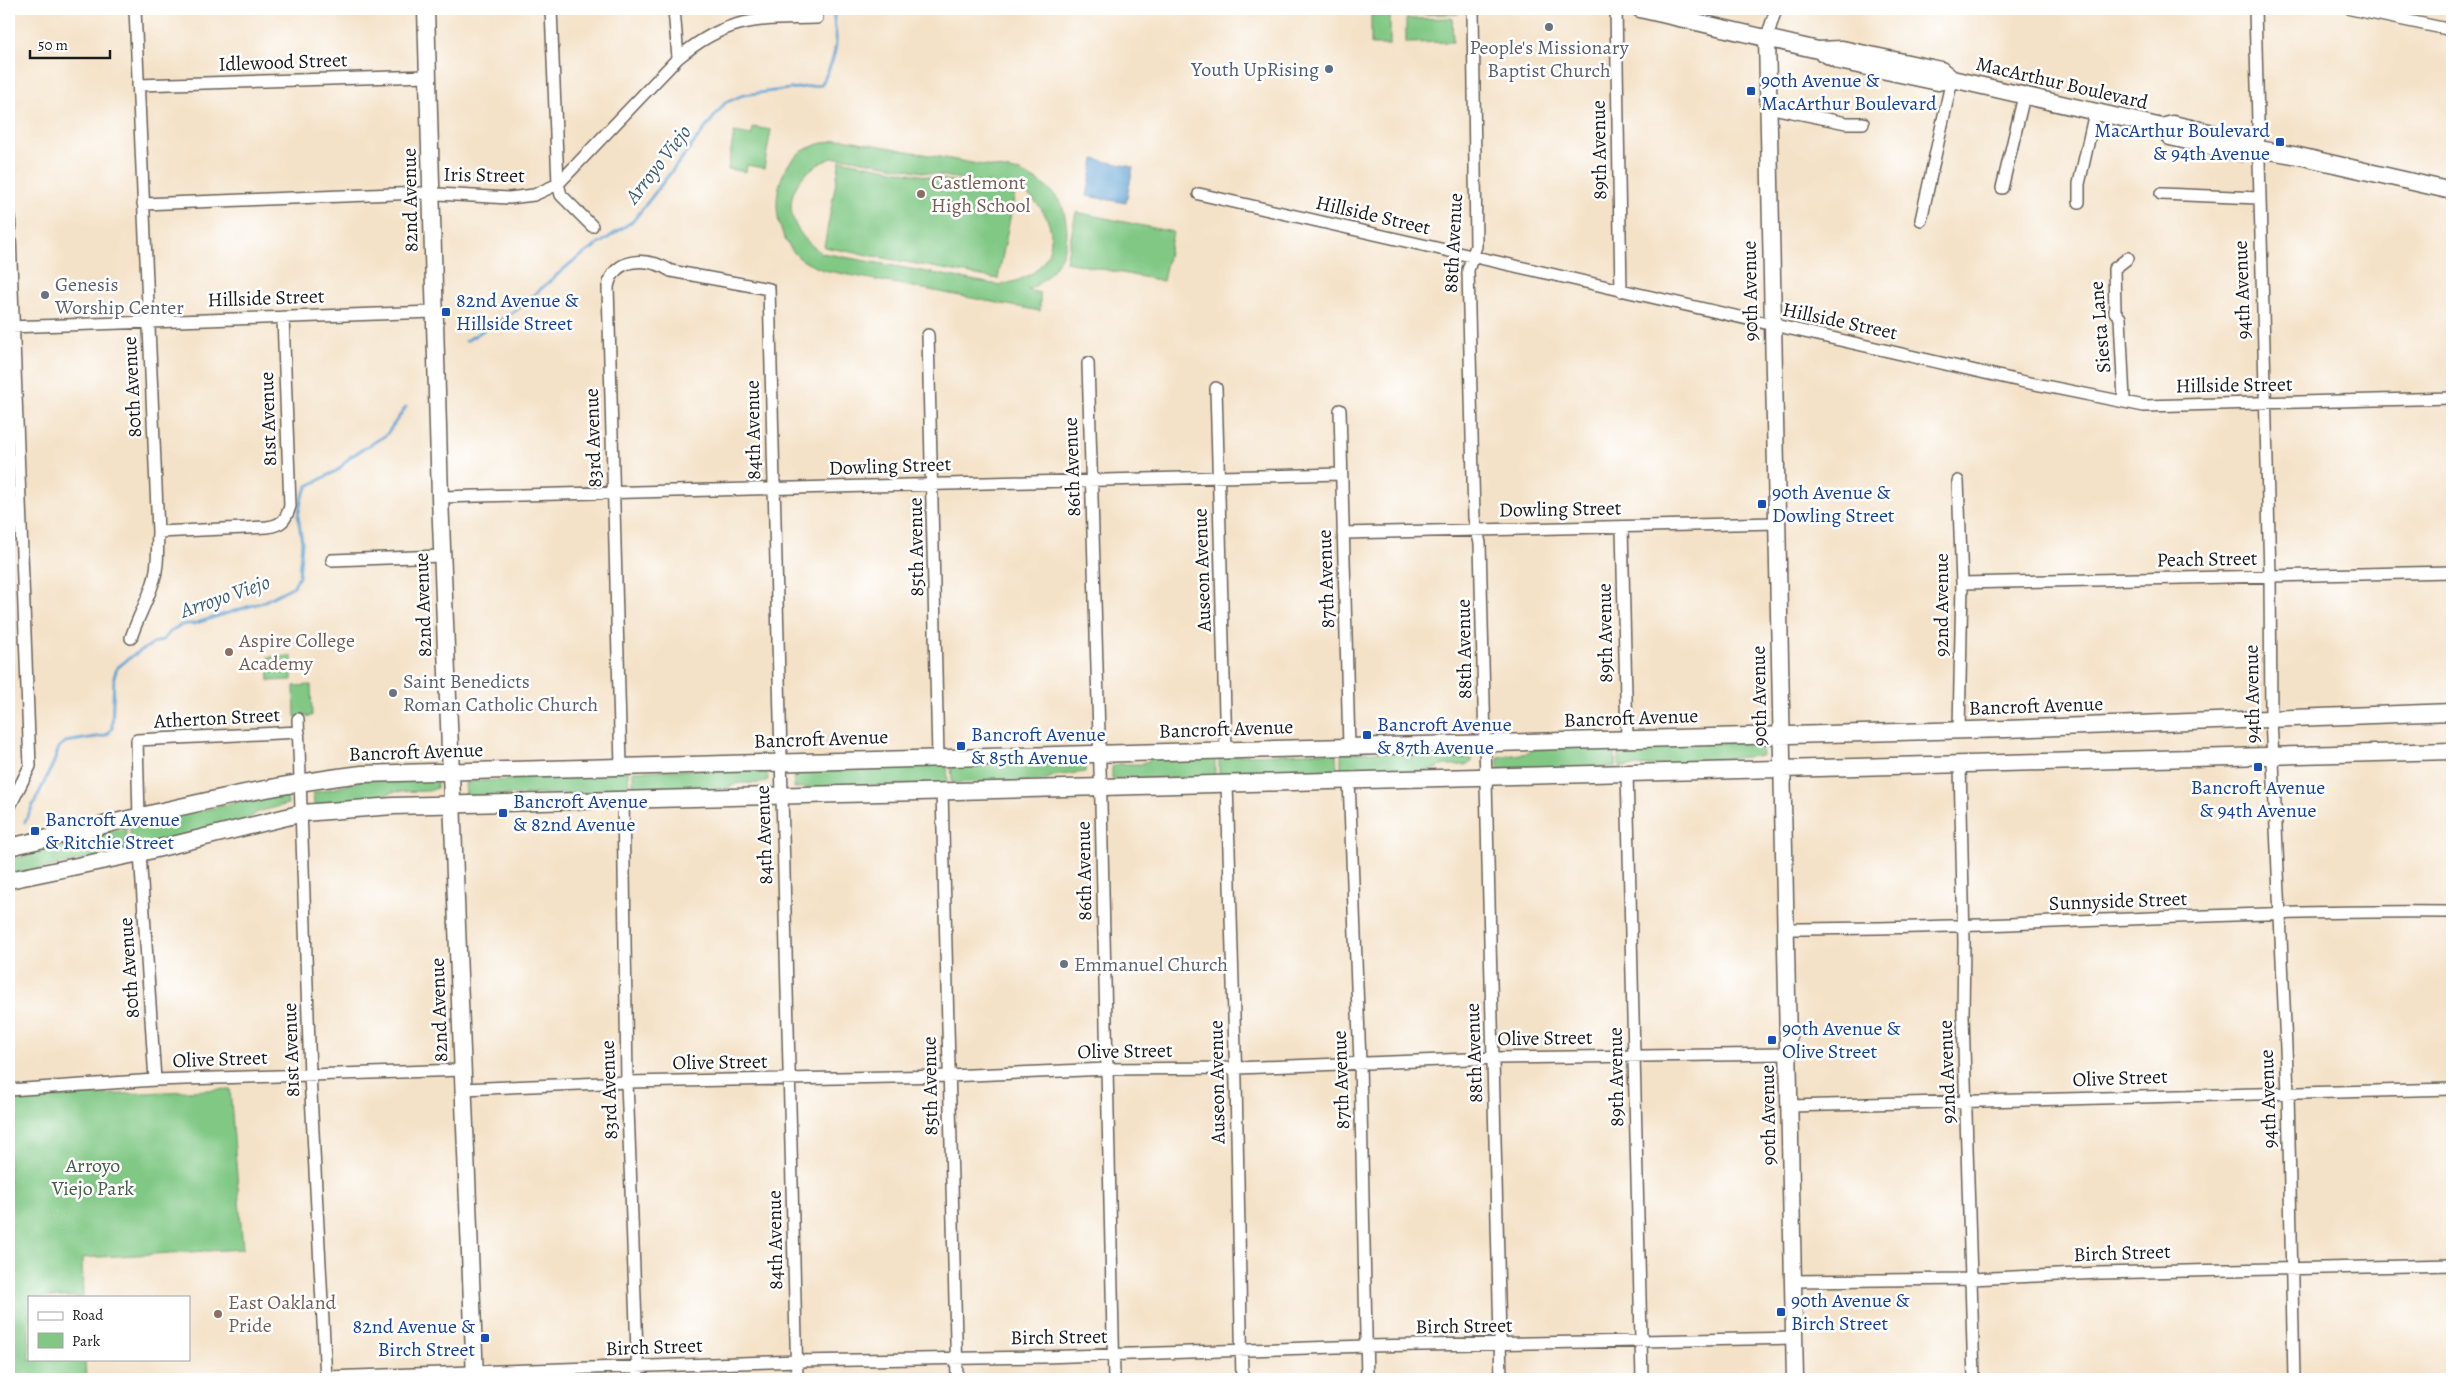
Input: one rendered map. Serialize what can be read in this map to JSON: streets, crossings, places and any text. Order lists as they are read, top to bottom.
{
  "streets": {
    "main road": [
      "MacArthur Boulevard",
      "82nd Avenue",
      "90th Avenue",
      "Bancroft Avenue"
    ],
    "street": [
      "Idlewood Street",
      "89th Avenue",
      "Iris Street",
      "Hillside Street",
      "88th Avenue",
      "94th Avenue",
      "Siesta Lane",
      "80th Avenue",
      "81st Avenue",
      "84th Avenue",
      "83rd Avenue",
      "Dowling Street",
      "86th Avenue",
      "85th Avenue",
      "Peach Street",
      "Auseon Avenue",
      "87th Avenue",
      "92nd Avenue",
      "Atherton Street",
      "Sunnyside Street",
      "Olive Street",
      "Birch Street"
    ]
  },
  "crossings": [
    ["Idlewood Street", "82nd Avenue"],
    ["Idlewood Street", "80th Avenue"],
    ["MacArthur Boulevard", "94th Avenue"],
    ["MacArthur Boulevard", "90th Avenue"],
    ["89th Avenue", "Hillside Street"],
    ["89th Avenue", "Dowling Street"],
    ["89th Avenue", "Bancroft Avenue"],
    ["89th Avenue", "Olive Street"],
    ["89th Avenue", "Birch Street"],
    ["Iris Street", "82nd Avenue"],
    ["Iris Street", "80th Avenue"],
    ["82nd Avenue", "Hillside Street"],
    ["82nd Avenue", "Dowling Street"],
    ["82nd Avenue", "Bancroft Avenue"],
    ["82nd Avenue", "Olive Street"],
    ["82nd Avenue", "Birch Street"],
    ["Hillside Street", "88th Avenue"],
    ["Hillside Street", "94th Avenue"],
    ["Hillside Street", "90th Avenue"],
    ["Hillside Street", "Siesta Lane"],
    ["Hillside Street", "80th Avenue"],
    ["Hillside Street", "81st Avenue"],
    ["88th Avenue", "Dowling Street"],
    ["88th Avenue", "Bancroft Avenue"],
    ["88th Avenue", "Olive Street"],
    ["88th Avenue", "Birch Street"],
    ["94th Avenue", "Peach Street"],
    ["94th Avenue", "Bancroft Avenue"],
    ["94th Avenue", "Sunnyside Street"],
    ["94th Avenue", "Olive Street"],
    ["94th Avenue", "Birch Street"],
    ["90th Avenue", "Dowling Street"],
    ["90th Avenue", "Bancroft Avenue"],
    ["90th Avenue", "Sunnyside Street"],
    ["90th Avenue", "Olive Street"],
    ["90th Avenue", "Birch Street"],
    ["80th Avenue", "81st Avenue"],
    ["80th Avenue", "Olive Street"],
    ["81st Avenue", "Bancroft Avenue"],
    ["81st Avenue", "Atherton Street"],
    ["81st Avenue", "Olive Street"],
    ["81st Avenue", "Birch Street"],
    ["84th Avenue", "83rd Avenue"],
    ["84th Avenue", "Dowling Street"],
    ["84th Avenue", "Bancroft Avenue"],
    ["84th Avenue", "Olive Street"],
    ["84th Avenue", "Birch Street"],
    ["83rd Avenue", "Dowling Street"],
    ["83rd Avenue", "Bancroft Avenue"],
    ["83rd Avenue", "Olive Street"],
    ["83rd Avenue", "Birch Street"],
    ["Dowling Street", "86th Avenue"],
    ["Dowling Street", "85th Avenue"],
    ["Dowling Street", "Auseon Avenue"],
    ["Dowling Street", "87th Avenue"],
    ["86th Avenue", "Bancroft Avenue"],
    ["86th Avenue", "Olive Street"],
    ["86th Avenue", "Birch Street"],
    ["85th Avenue", "Bancroft Avenue"],
    ["85th Avenue", "Olive Street"],
    ["85th Avenue", "Birch Street"],
    ["Peach Street", "92nd Avenue"],
    ["Auseon Avenue", "Bancroft Avenue"],
    ["Auseon Avenue", "Olive Street"],
    ["Auseon Avenue", "Birch Street"],
    ["87th Avenue", "Bancroft Avenue"],
    ["87th Avenue", "Olive Street"],
    ["87th Avenue", "Birch Street"],
    ["92nd Avenue", "Bancroft Avenue"],
    ["92nd Avenue", "Sunnyside Street"],
    ["92nd Avenue", "Olive Street"],
    ["92nd Avenue", "Birch Street"],
    ["Bancroft Avenue", "Atherton Street"]
  ],
  "water": ["Arroyo Viejo"],
  "parks": ["Arroyo Viejo Park"],
  "places": {
    "other": [
      "People's Missionary Baptist Church",
      "Youth UpRising",
      "Castlemont High School",
      "Genesis Worship Center",
      "Aspire College Academy",
      "Saint Benedicts Roman Catholic Church",
      "Emmanuel Church",
      "East Oakland Pride"
    ],
    "transit": [
      "90th Avenue & MacArthur Boulevard",
      "MacArthur Boulevard & 94th Avenue",
      "82nd Avenue & Hillside Street",
      "90th Avenue & Dowling Street",
      "Bancroft Avenue & 87th Avenue",
      "Bancroft Avenue & 85th Avenue",
      "Bancroft Avenue & 94th Avenue",
      "Bancroft Avenue & 82nd Avenue",
      "Bancroft Avenue & Ritchie Street",
      "90th Avenue & Olive Street",
      "90th Avenue & Birch Street",
      "82nd Avenue & Birch Street"
    ]
  },
  "legend": ["Road", "Park"],
  "scale_bar": "50 m"
}
